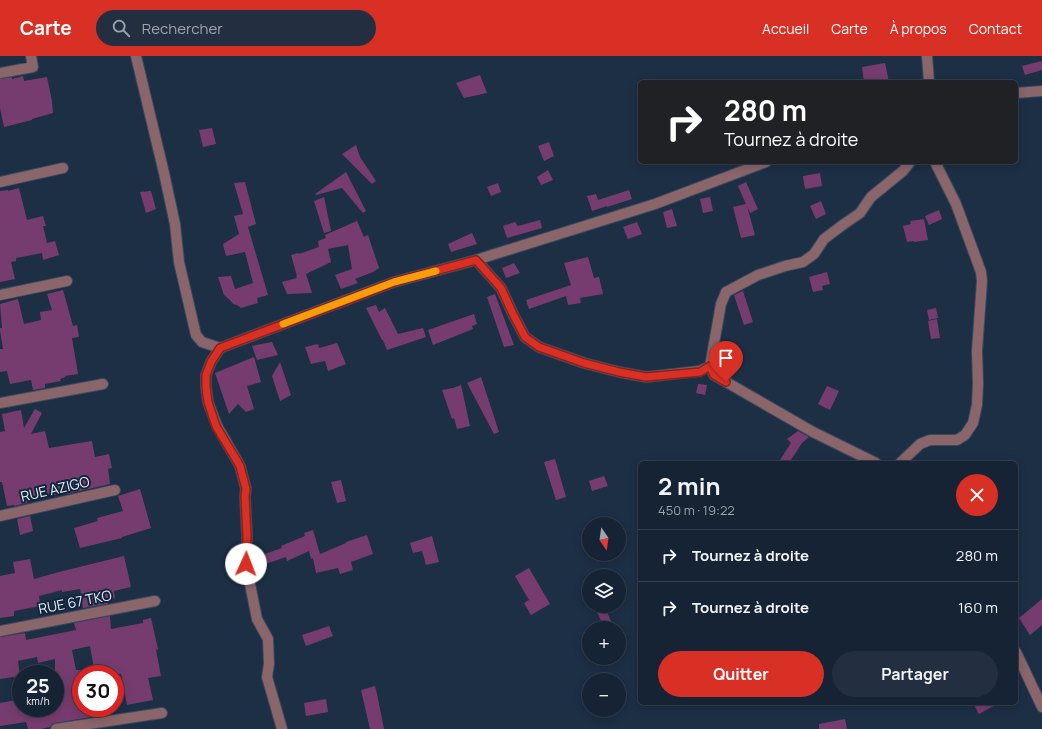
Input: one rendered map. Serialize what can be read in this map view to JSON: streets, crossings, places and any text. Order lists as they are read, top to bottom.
{
  "streets": {
    "street": ["RUE AZIGO", "RUE 67 TKO"]
  },
  "north": "bottom",
  "page": {
    "header": "Carte",
    "search": "Rechercher",
    "nav": [
      "Accueil",
      "Carte",
      "À propos",
      "Contact"
    ],
    "turn": ["280 m", "Tournez à droite"],
    "heading": ["2 min", "450 m · 19:22"],
    "map_buttons": ["+", "−"],
    "list": [
      {
        "name": "Tournez à droite",
        "value": "280 m"
      },
      {
        "name": "Tournez à droite",
        "value": "160 m"
      }
    ],
    "buttons": ["Quitter", "Partager"],
    "speed": "25 km/h",
    "limit": "30"
  }
}
